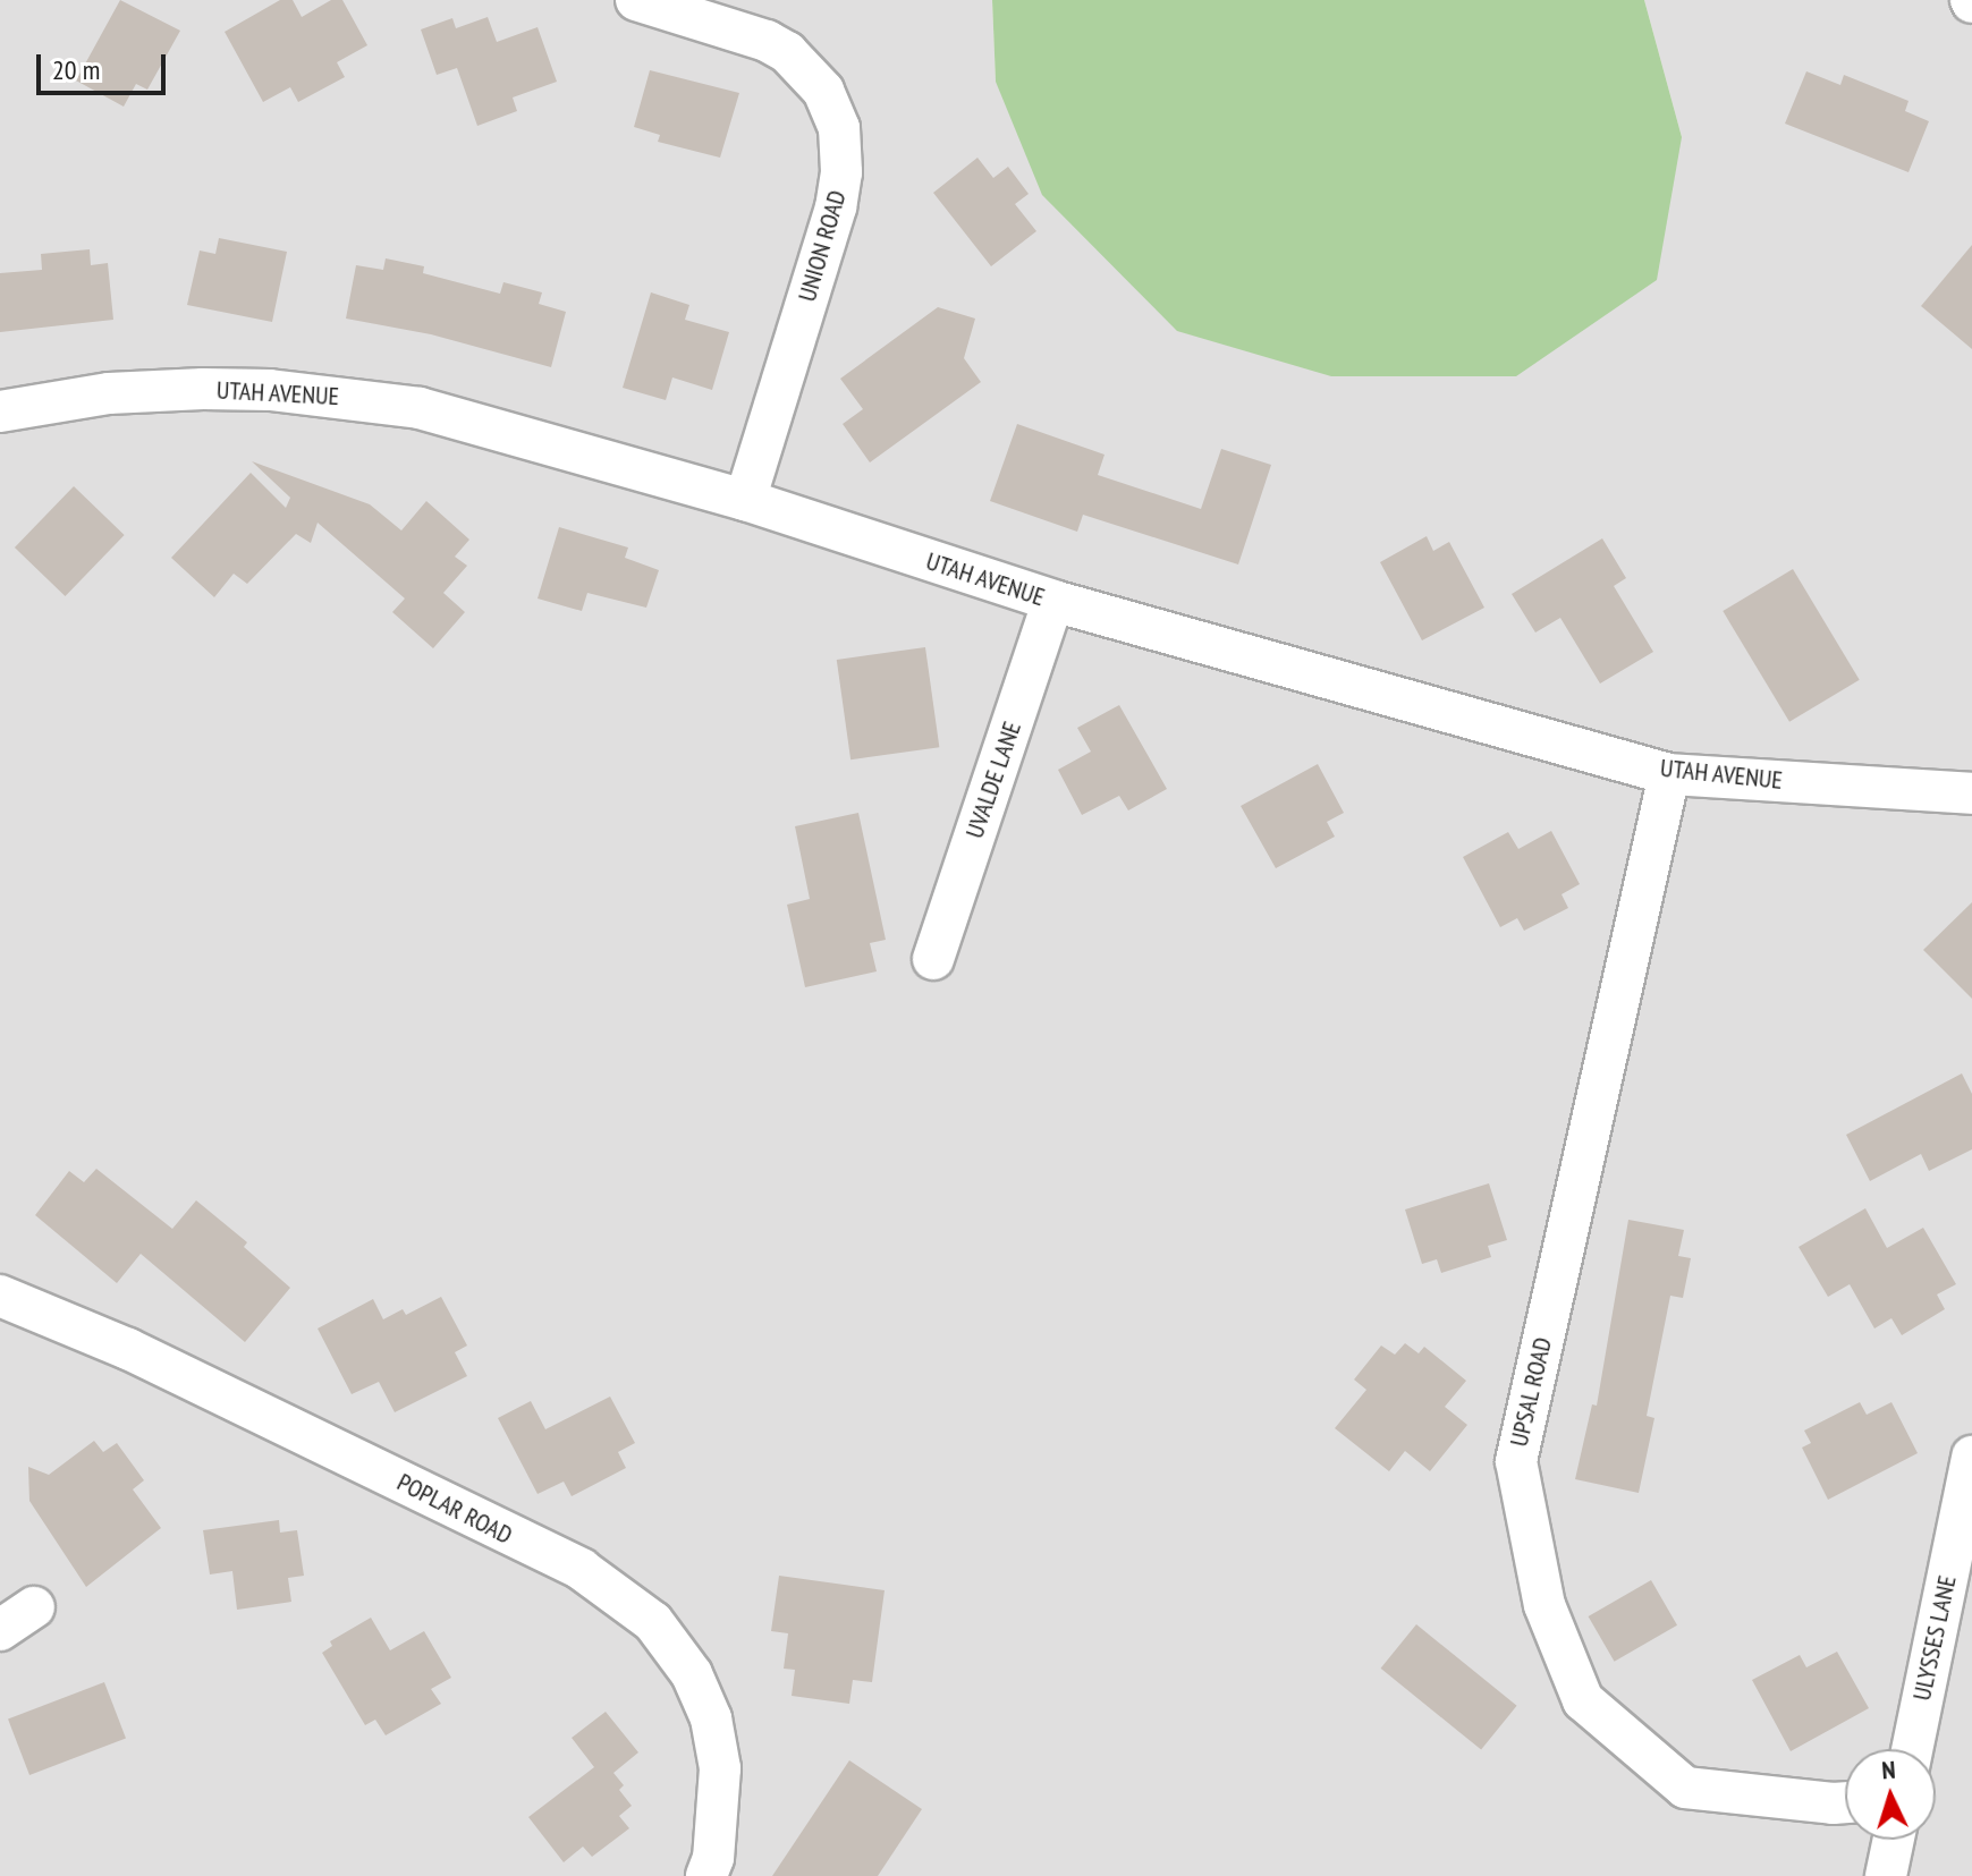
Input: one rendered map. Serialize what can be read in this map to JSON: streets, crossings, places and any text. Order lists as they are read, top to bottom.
{
  "streets": {
    "street": [
      "UNION ROAD",
      "UTAH AVENUE",
      "UVALDE LANE",
      "UPSAL ROAD",
      "POPLAR ROAD",
      "ULYSSES LANE"
    ]
  },
  "crossings": [
    ["UNION ROAD", "UTAH AVENUE"],
    ["UTAH AVENUE", "UVALDE LANE"],
    ["UTAH AVENUE", "UPSAL ROAD"]
  ],
  "scale_bar": "20 m",
  "north": "top"
}
